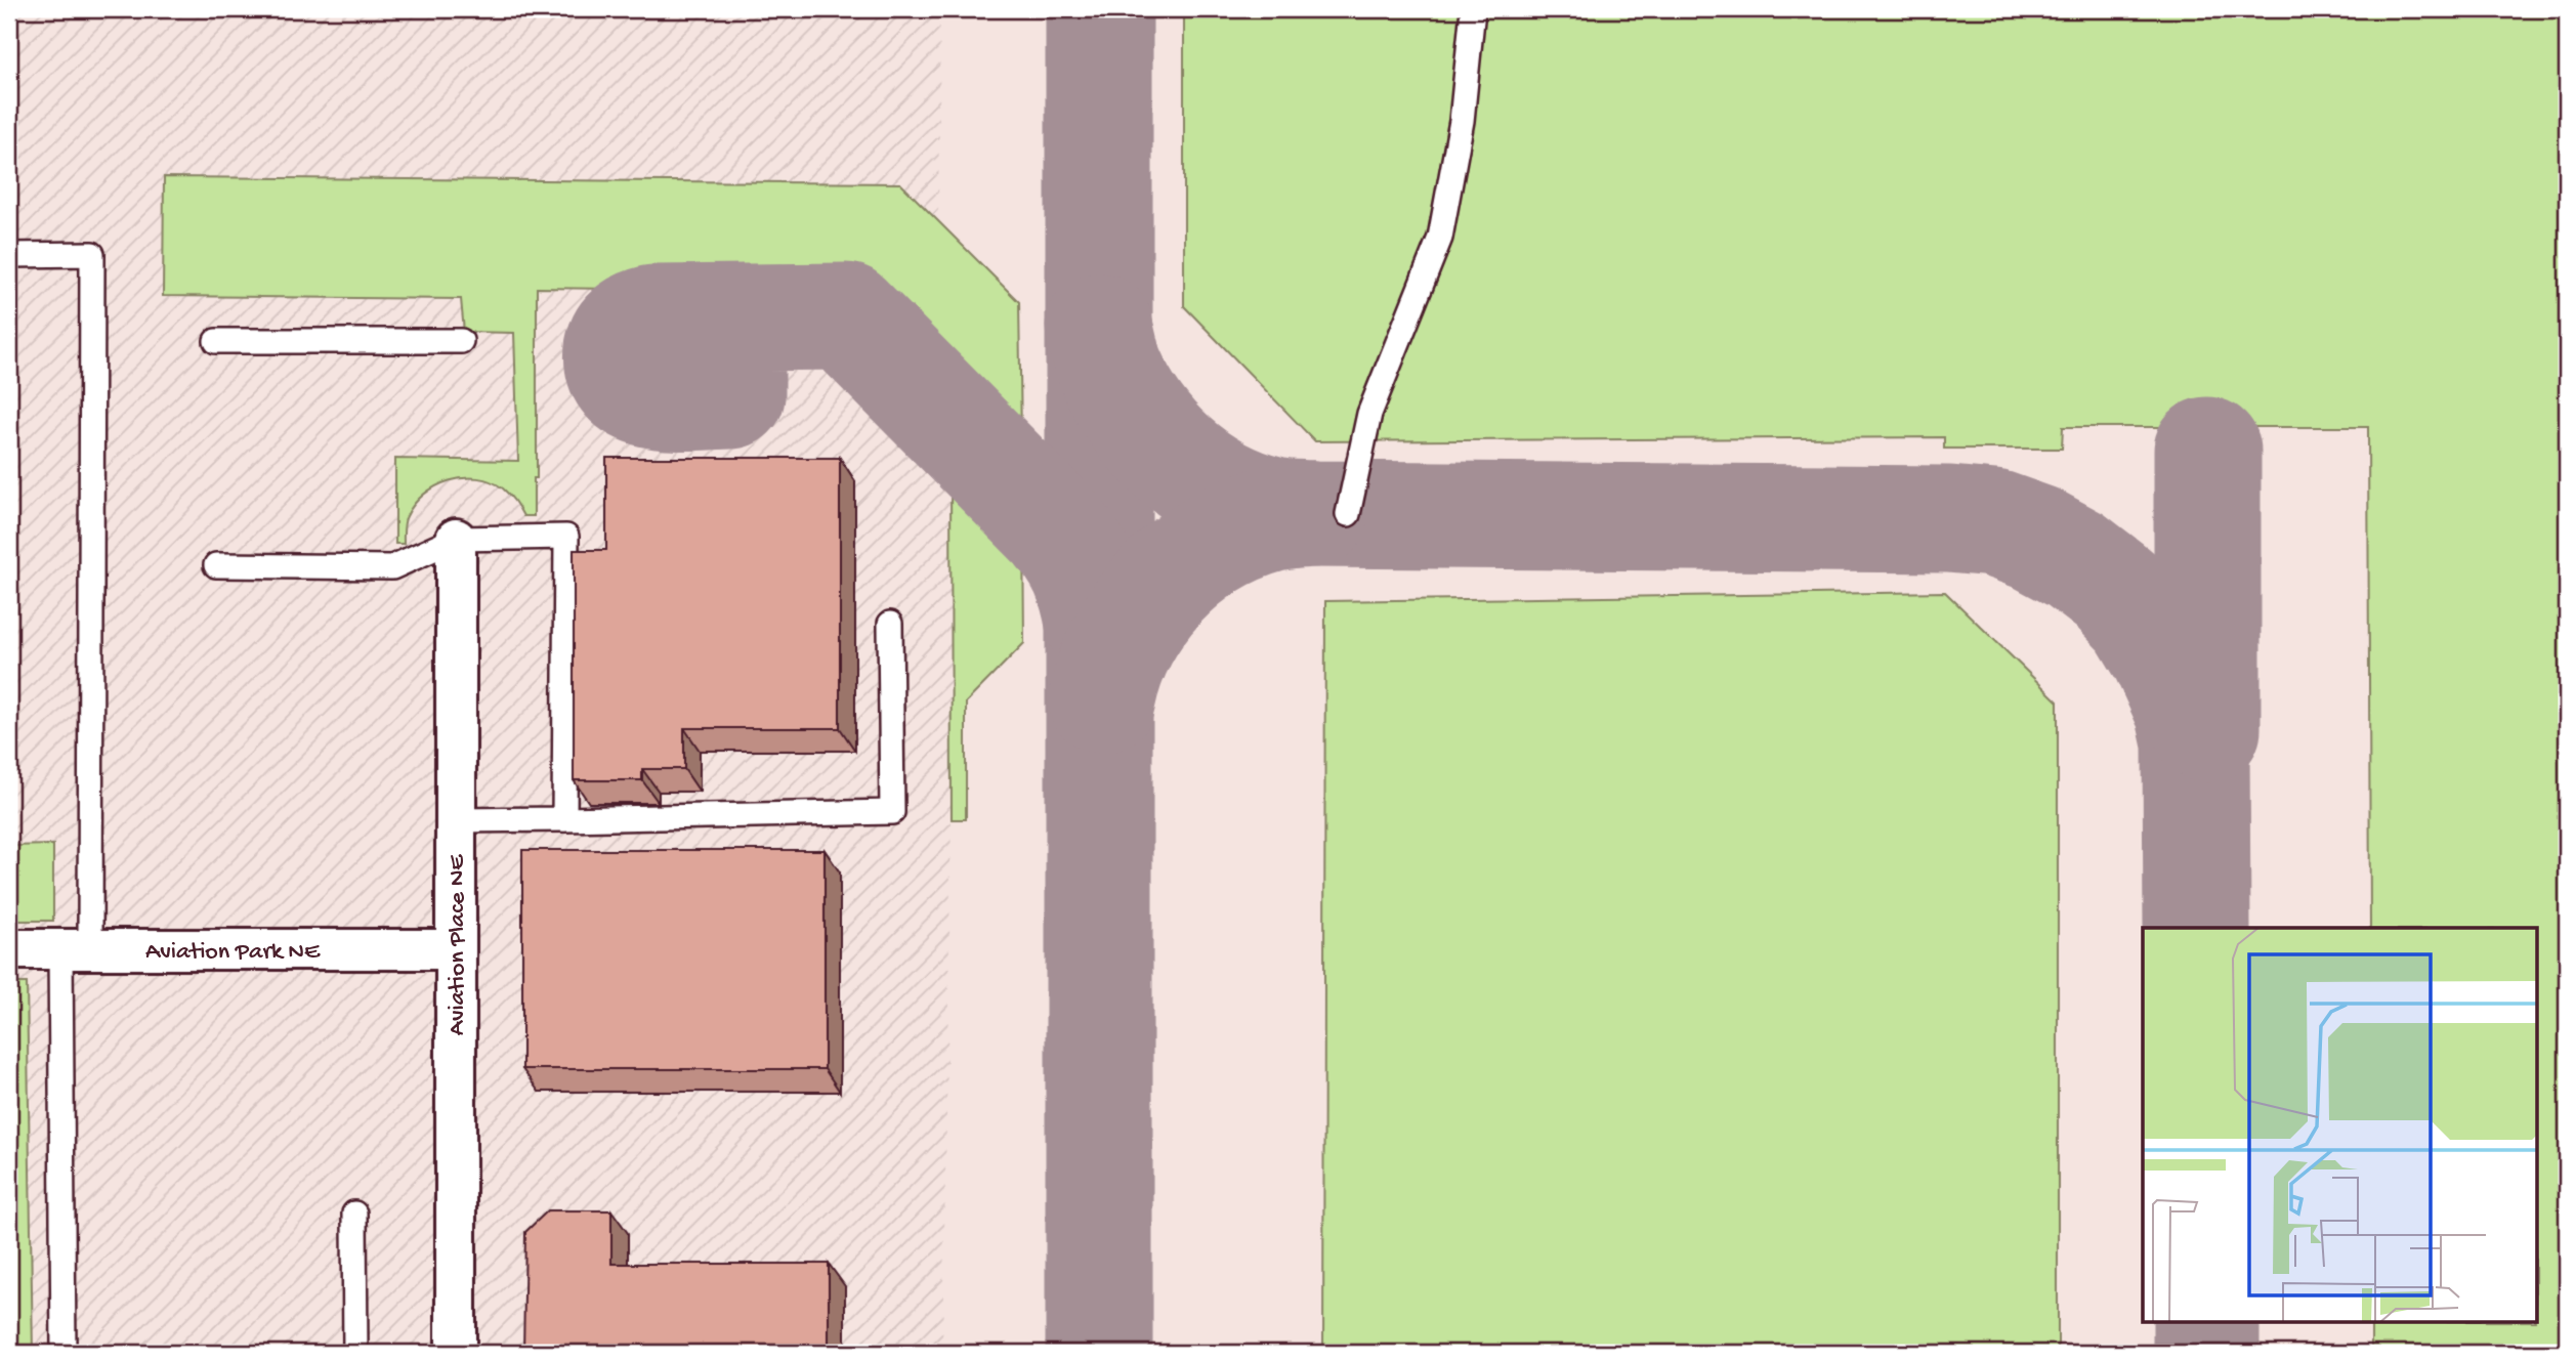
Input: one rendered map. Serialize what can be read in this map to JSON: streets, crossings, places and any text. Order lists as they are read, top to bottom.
{
  "streets": {
    "street": ["Aviation Place NE", "Aviation Park NE"]
  },
  "crossings": [
    ["Aviation Place NE", "Aviation Park NE"]
  ]
}
